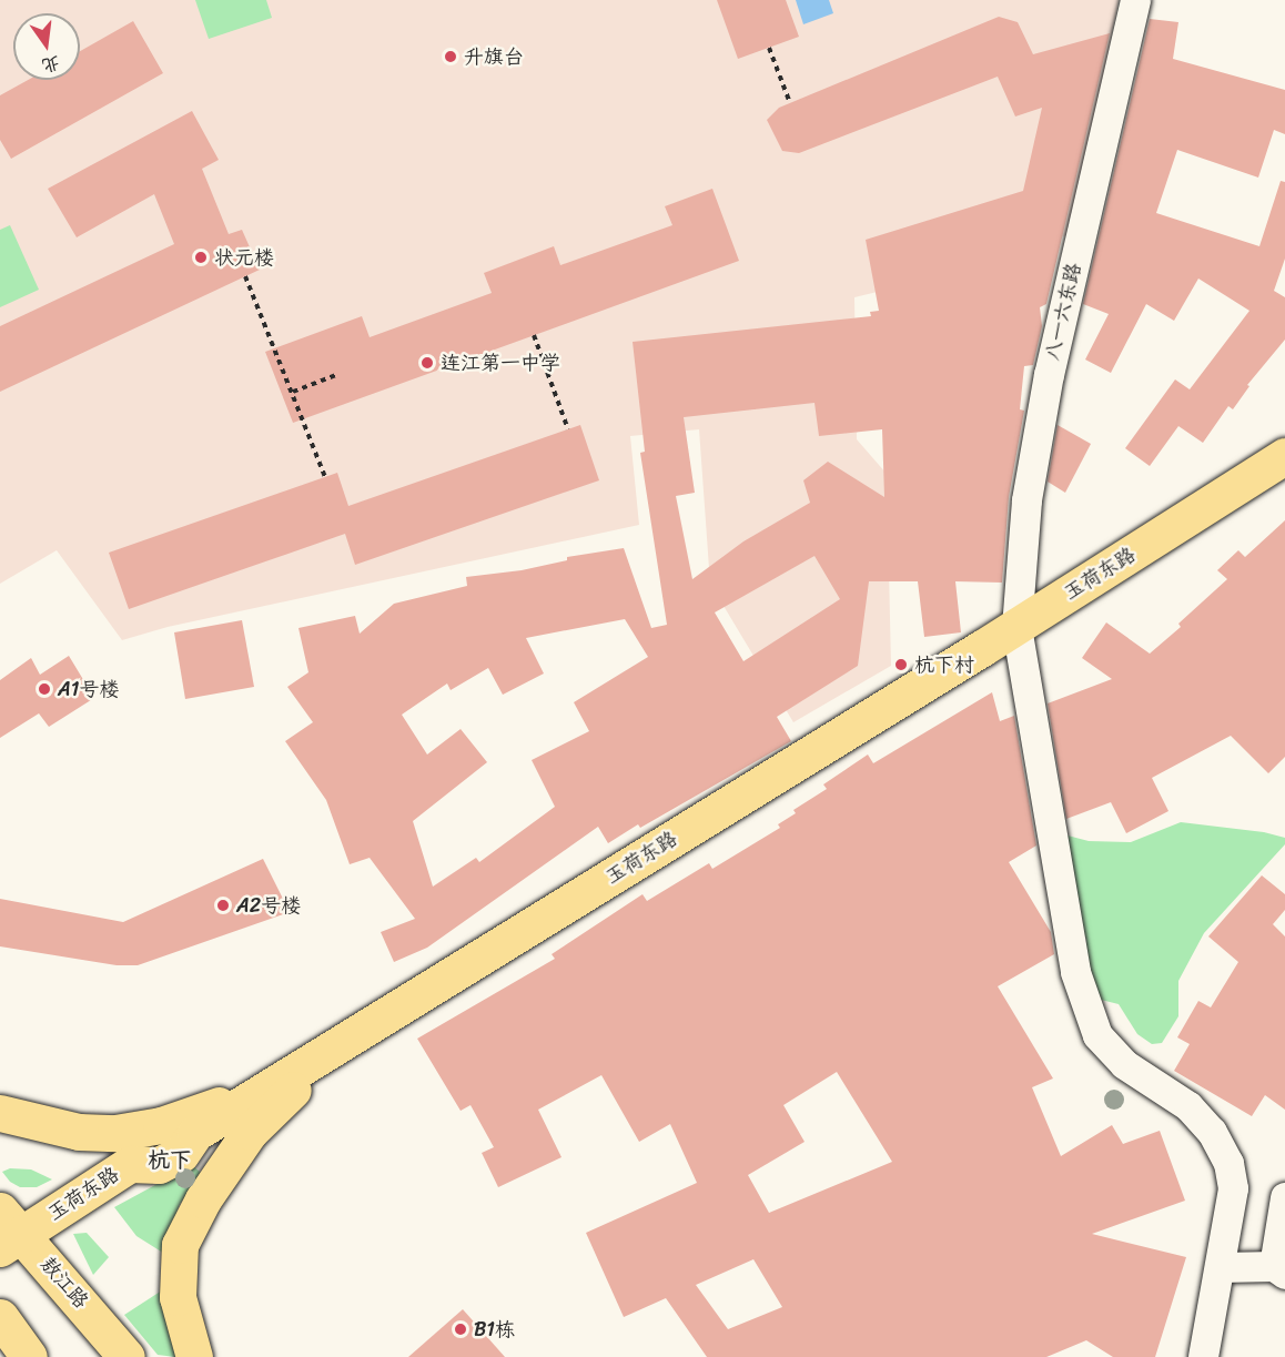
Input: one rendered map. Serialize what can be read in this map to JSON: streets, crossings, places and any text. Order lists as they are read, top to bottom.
{
  "streets": {
    "main road": ["玉荷东路", "敖江路"],
    "street": ["八一六东路"]
  },
  "crossings": [
    ["八一六东路", "玉荷东路"],
    ["玉荷东路", "敖江路"]
  ],
  "districts": ["杭下"],
  "places": [
    "升旗台",
    "状元楼",
    "连江第一中学",
    "杭下村",
    "A1号楼",
    "A2号楼",
    "B1栋"
  ],
  "north": "bottom"
}
